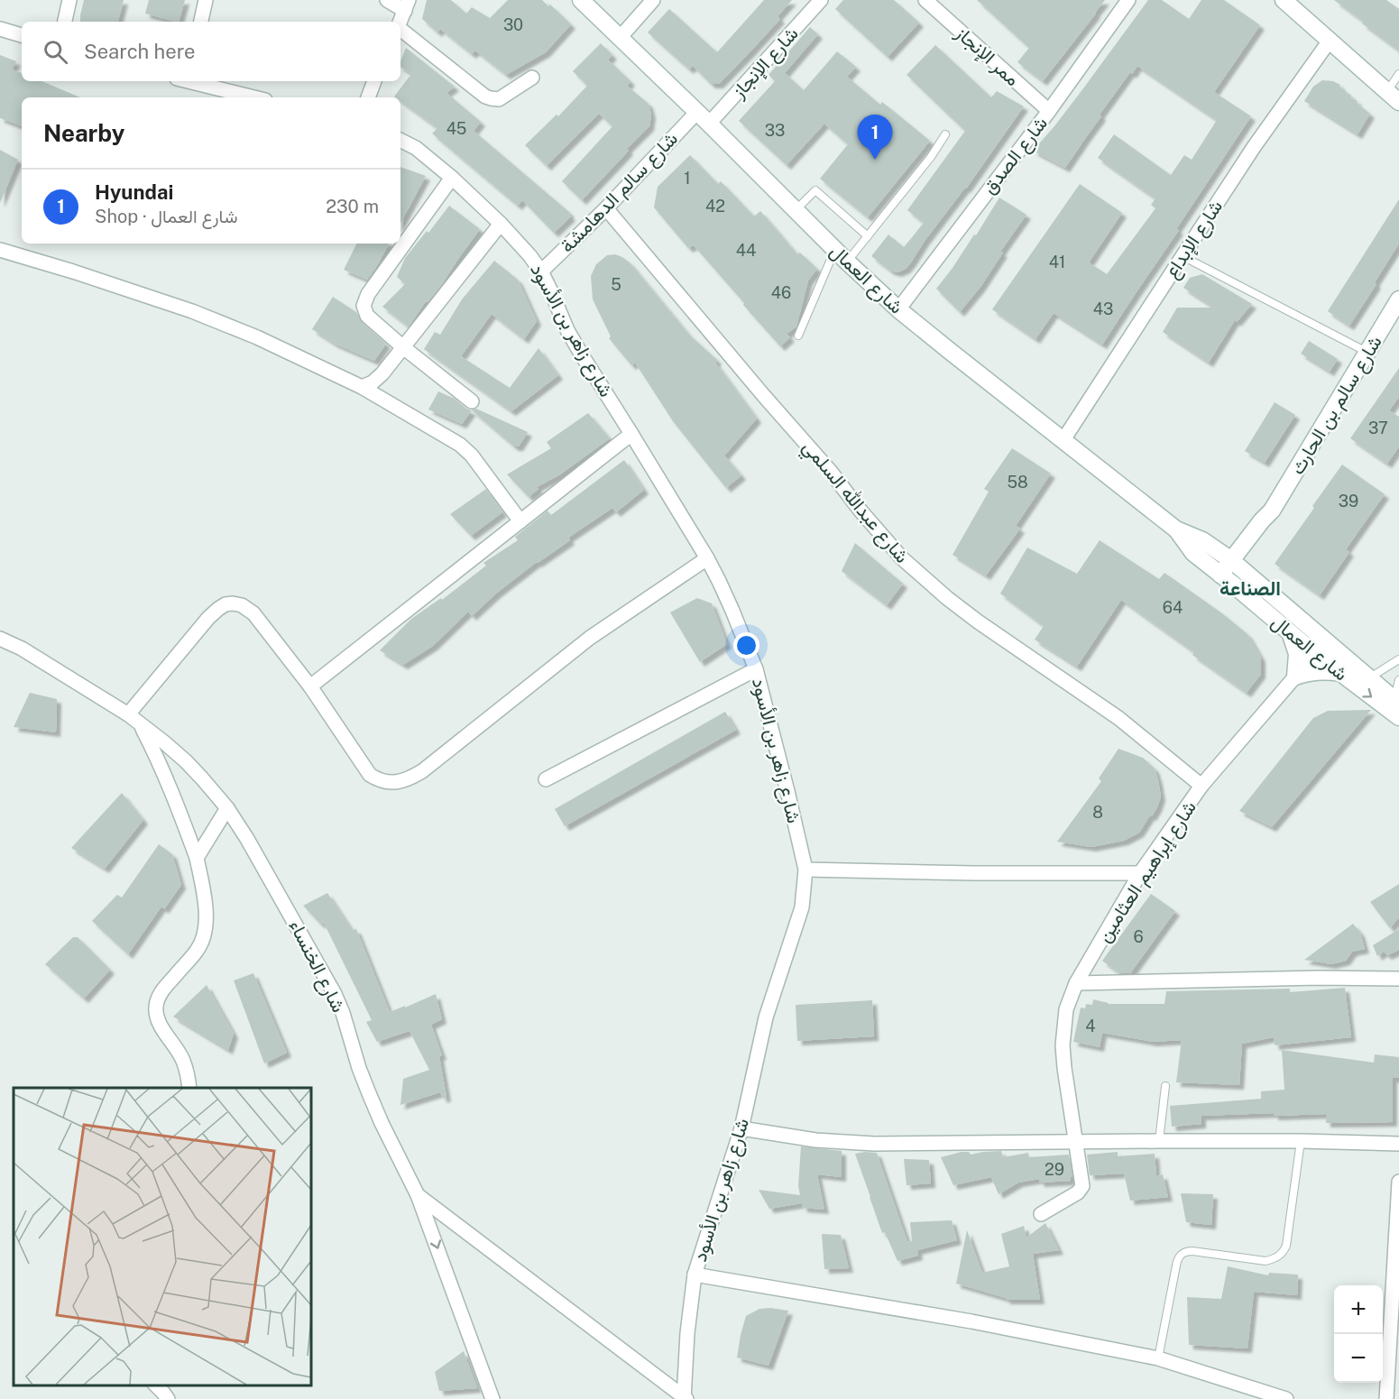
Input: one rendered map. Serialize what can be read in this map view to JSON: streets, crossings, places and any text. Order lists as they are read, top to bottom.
{
  "streets": {
    "street": [
      "ممر الإنجاز",
      "شارع الإنجاز",
      "شارع الصدق",
      "شارع سالم الدهامشة",
      "شارع الإبداع",
      "شارع العمال",
      "شارع زاهر بن الأسود",
      "شارع سالم بن الحارث",
      "شارع عبدالله السلمي",
      "شارع إبراهيم العثامين",
      "شارع الخنساء"
    ]
  },
  "crossings": [
    ["ممر الإنجاز", "شارع الصدق"],
    ["شارع الإنجاز", "شارع العمال"],
    ["شارع الصدق", "شارع العمال"],
    ["شارع سالم الدهامشة", "شارع العمال"],
    ["شارع سالم الدهامشة", "شارع زاهر بن الأسود"],
    ["شارع سالم الدهامشة", "شارع عبدالله السلمي"],
    ["شارع الإبداع", "شارع العمال"],
    ["شارع العمال", "شارع سالم بن الحارث"],
    ["شارع العمال", "شارع إبراهيم العثامين"],
    ["شارع عبدالله السلمي", "شارع إبراهيم العثامين"]
  ],
  "districts": ["الصناعة"],
  "house_numbers": [
    "30",
    "45",
    "33",
    "1",
    "42",
    "44",
    "41",
    "5",
    "46",
    "43",
    "37",
    "58",
    "39",
    "64",
    "8",
    "6",
    "4",
    "29"
  ],
  "page": {
    "search": "Search here",
    "heading": "Nearby",
    "pins": "1",
    "list": [
      {
        "mark": "1",
        "name": "Hyundai",
        "note": "Shop · شارع العمال",
        "value": "230 m"
      }
    ],
    "map_buttons": ["+", "−"]
  }
}
